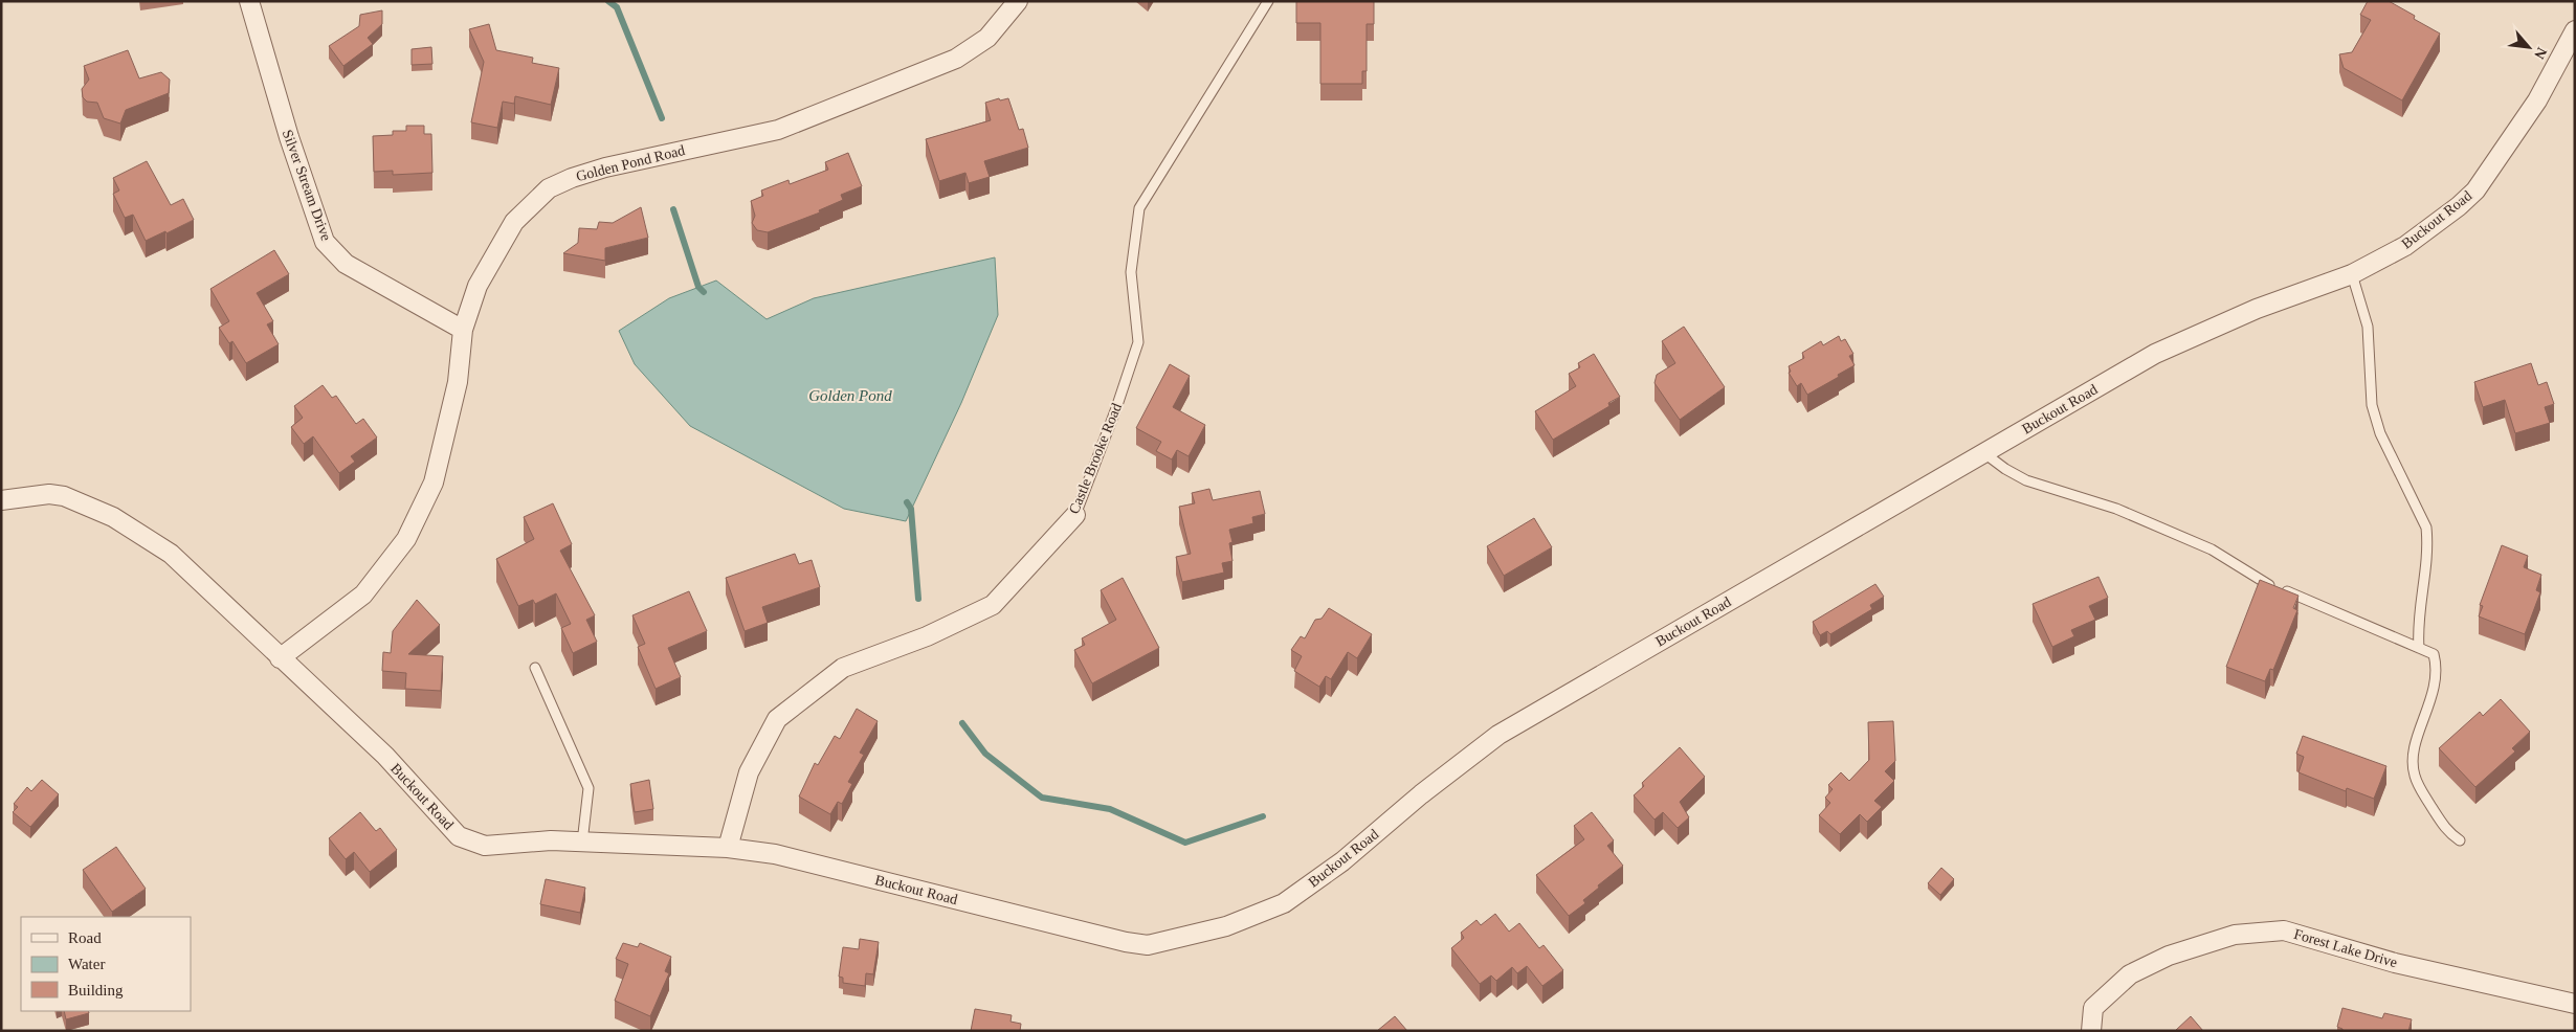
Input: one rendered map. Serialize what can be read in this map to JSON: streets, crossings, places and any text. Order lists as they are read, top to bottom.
{
  "streets": {
    "street": [
      "Golden Pond Road",
      "Silver Stream Drive",
      "Buckout Road",
      "Castle Brooke Road",
      "Forest Lake Drive"
    ]
  },
  "crossings": [
    ["Golden Pond Road", "Silver Stream Drive"],
    ["Golden Pond Road", "Buckout Road"],
    ["Buckout Road", "Castle Brooke Road"]
  ],
  "water": ["Golden Pond"],
  "legend": ["Road", "Water", "Building"],
  "north": "bottom right"
}
